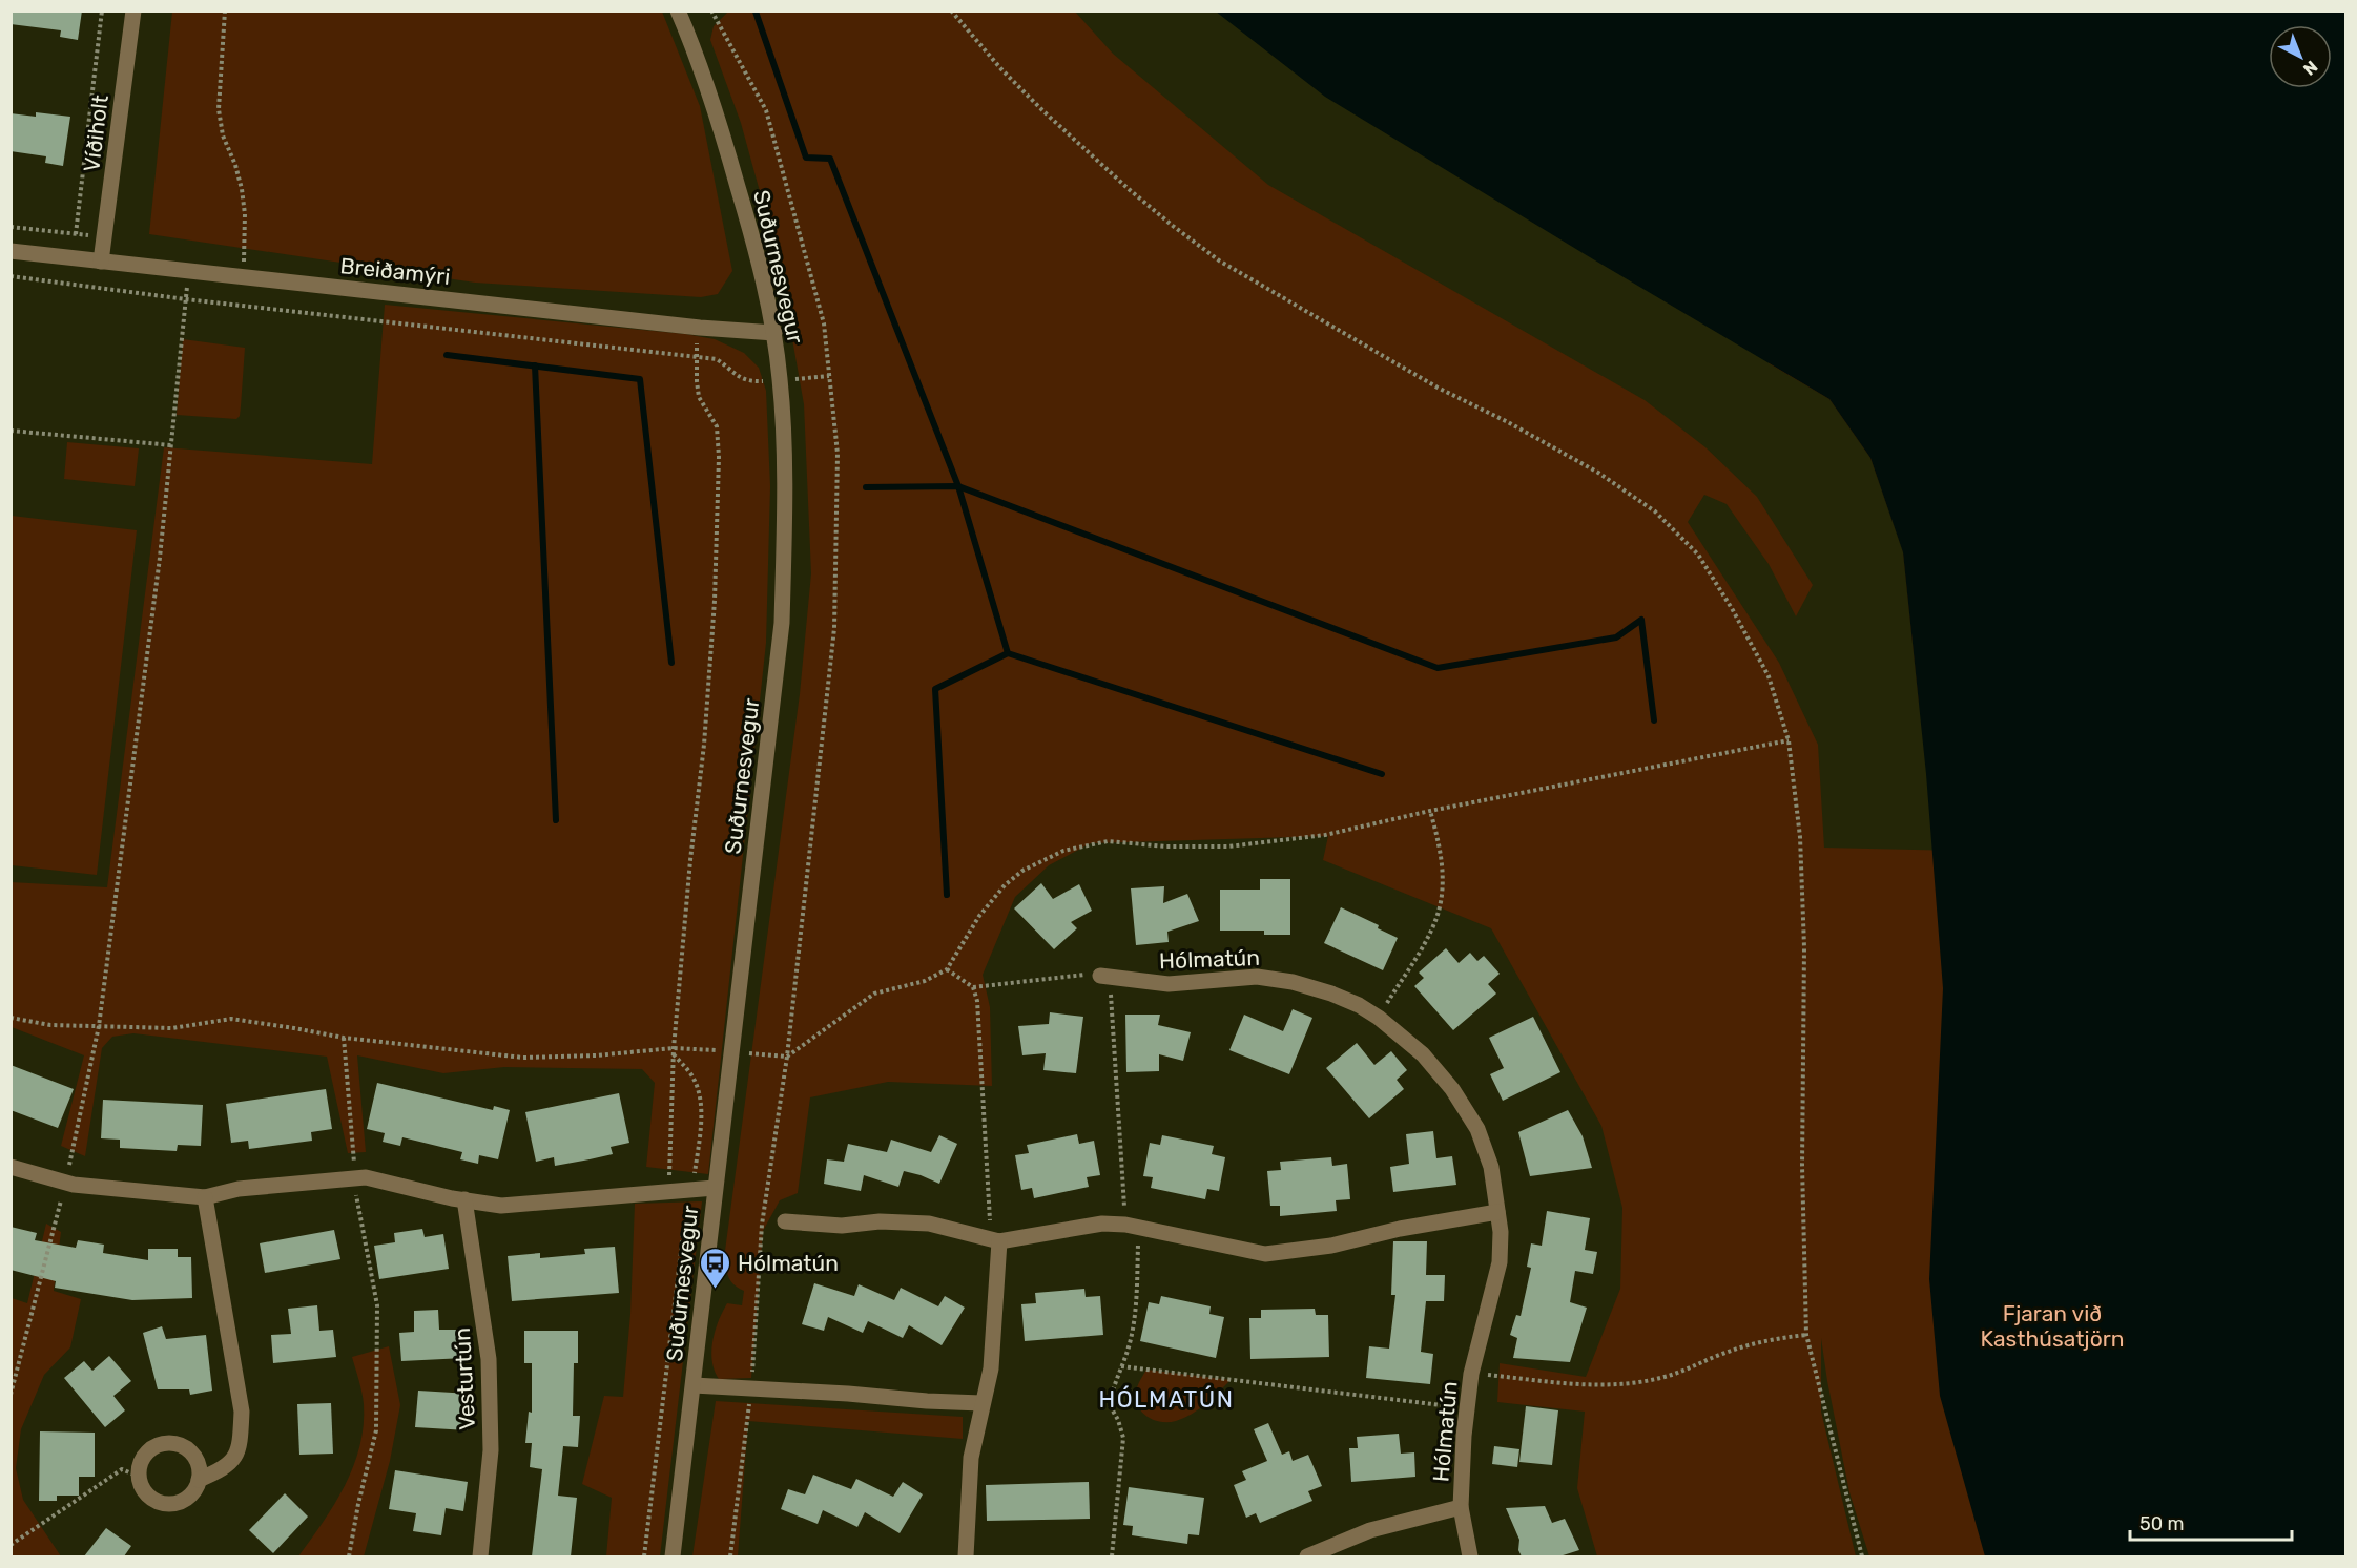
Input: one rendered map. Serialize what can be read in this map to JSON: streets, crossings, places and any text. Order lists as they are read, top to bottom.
{
  "streets": {
    "street": [
      "Víðiholt",
      "Suðurnesvegur",
      "Breiðamýri",
      "Hólmatún",
      "Vesturtún"
    ]
  },
  "crossings": [
    ["Víðiholt", "Breiðamýri"],
    ["Suðurnesvegur", "Breiðamýri"]
  ],
  "districts": ["HÓLMATÚN"],
  "parks": ["Fjaran við Kasthúsatjörn"],
  "places": {
    "bus stop": ["Hólmatún"]
  },
  "scale_bar": "50 m",
  "north": "bottom right"
}
